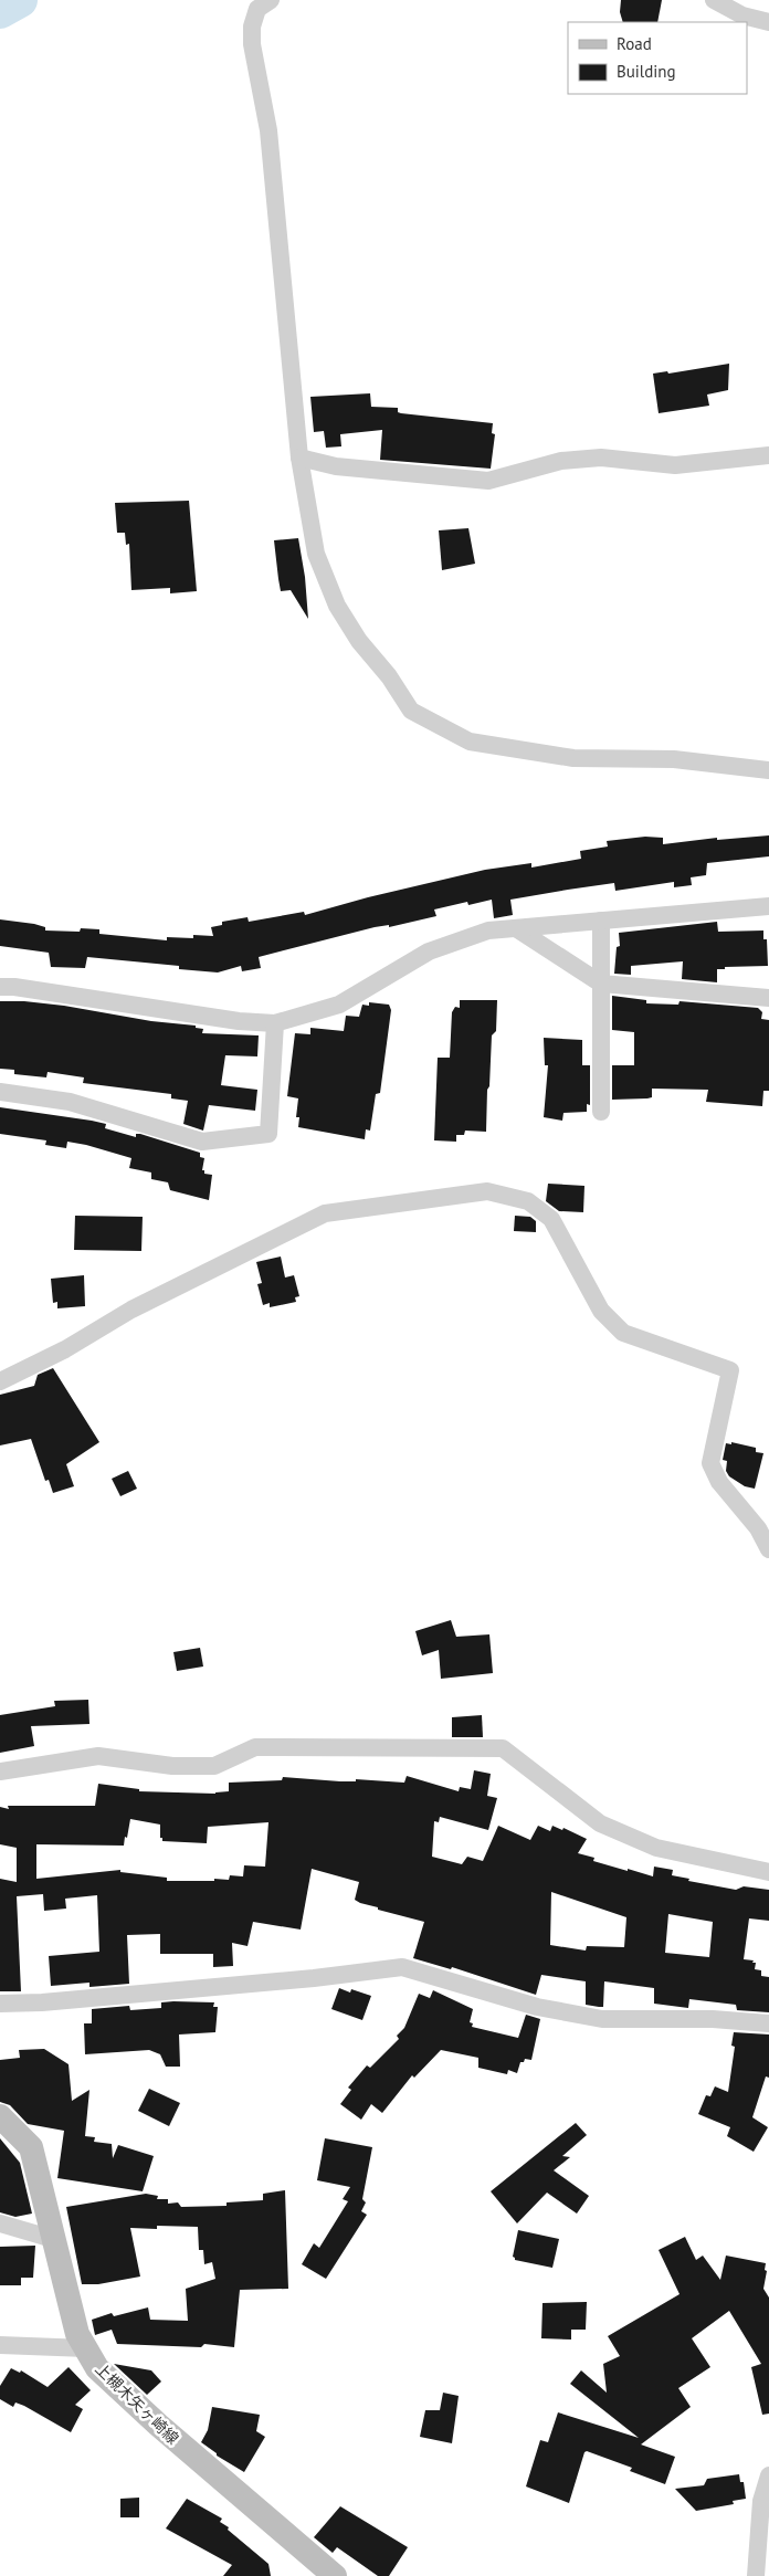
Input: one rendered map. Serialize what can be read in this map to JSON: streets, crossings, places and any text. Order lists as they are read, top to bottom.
{
  "streets": {
    "main road": ["上槻木矢ヶ崎線"]
  },
  "legend": ["Road", "Building"]
}
